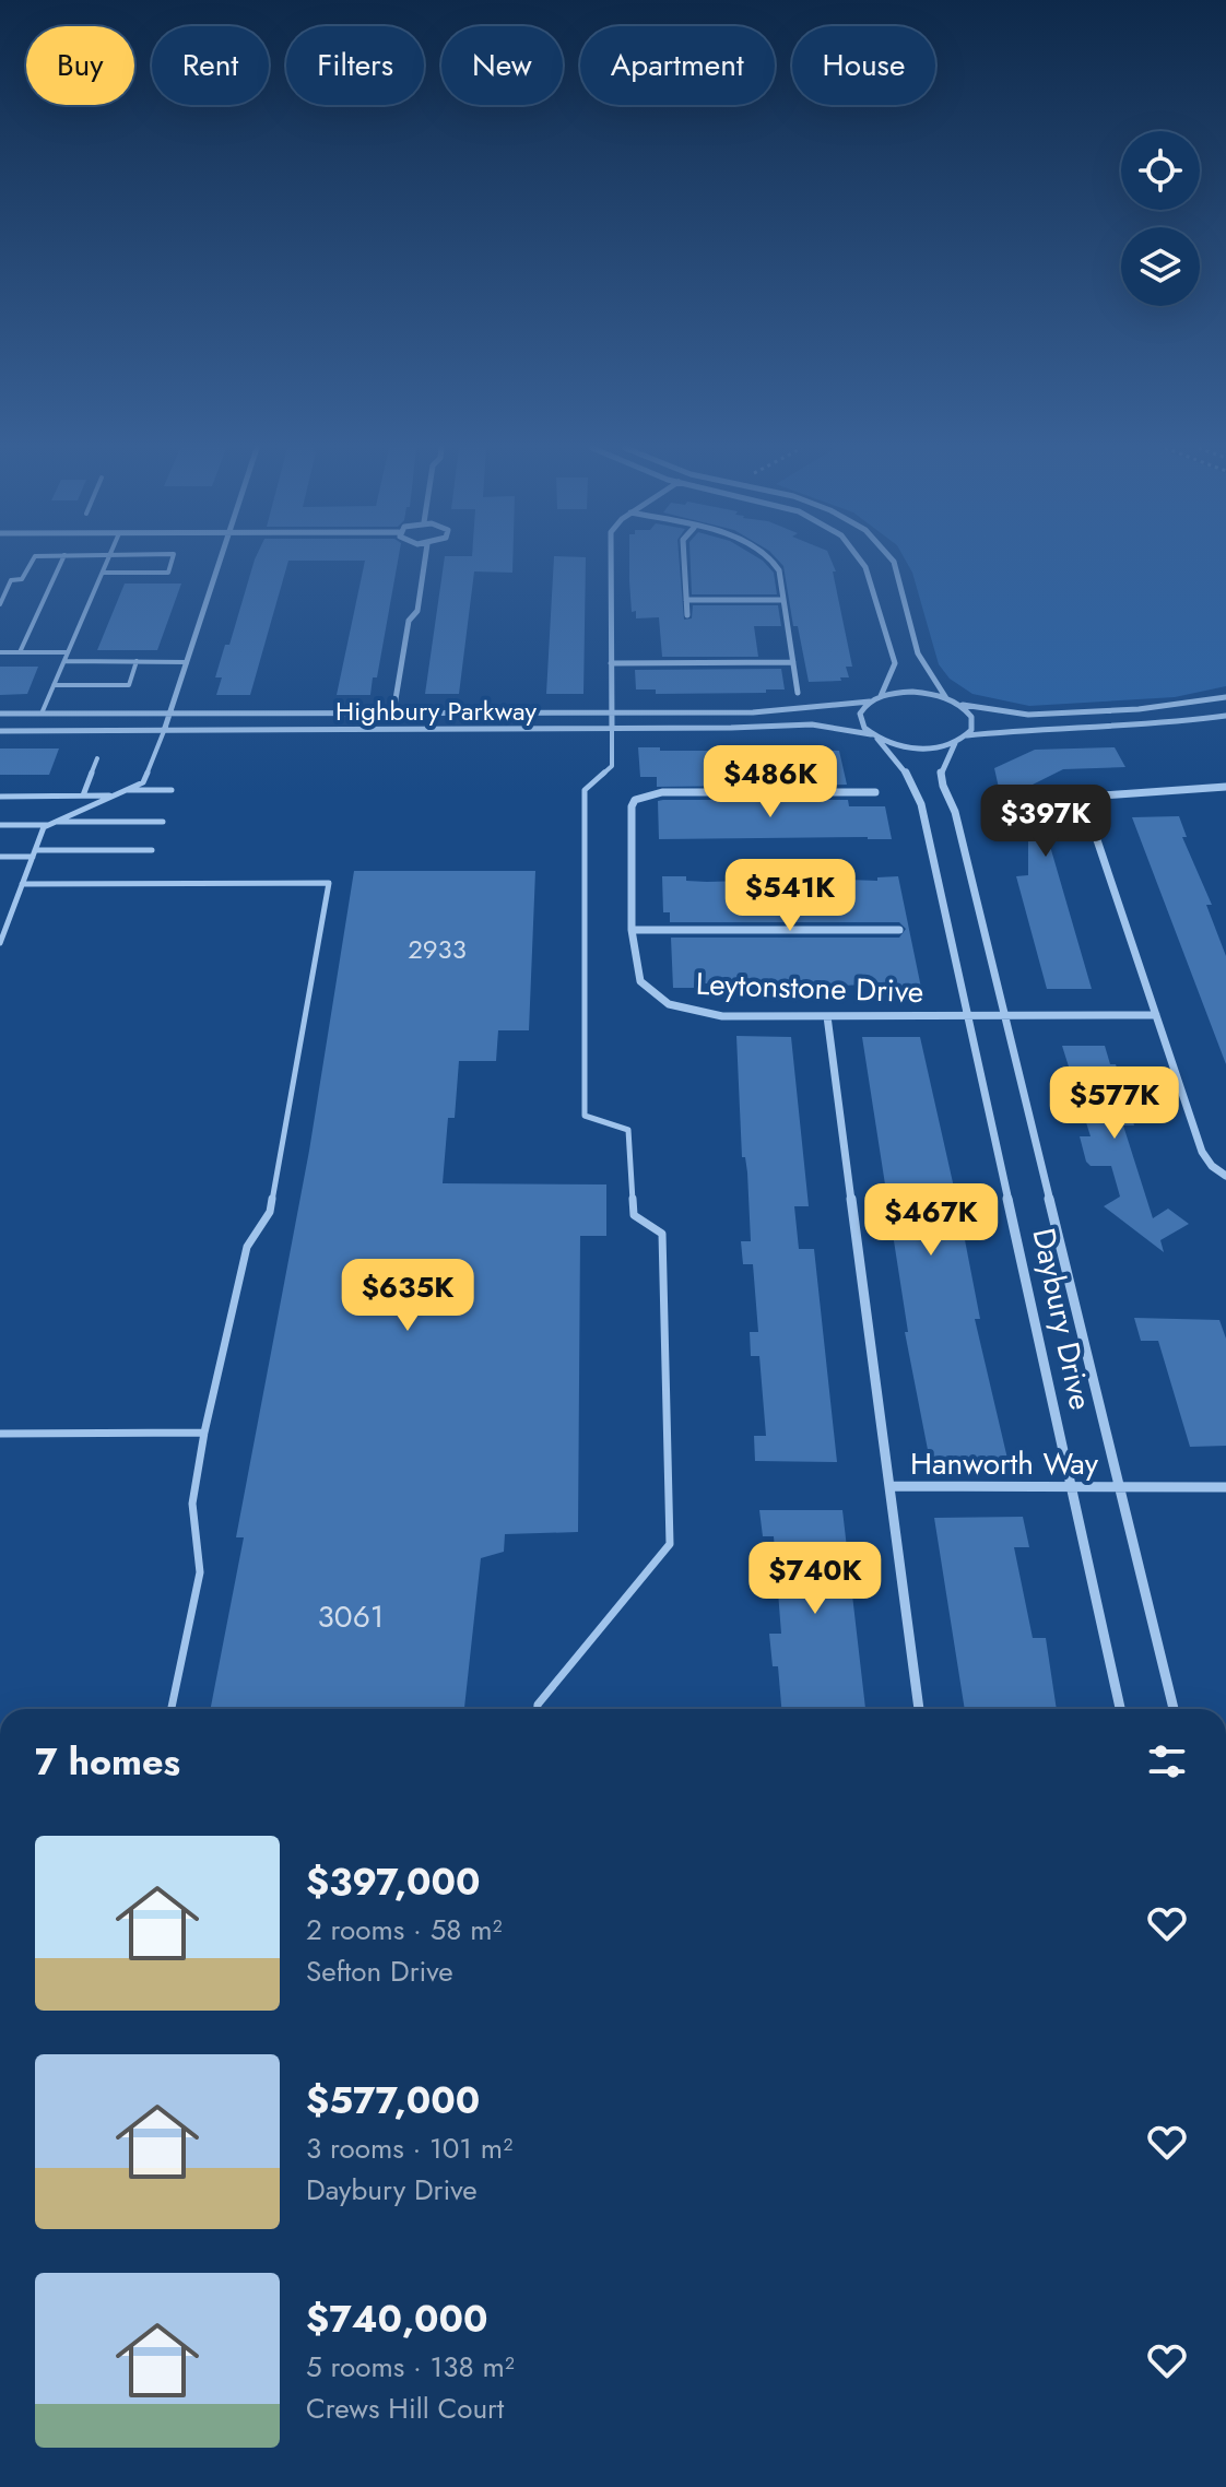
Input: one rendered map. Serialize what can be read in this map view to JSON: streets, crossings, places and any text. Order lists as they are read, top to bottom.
{
  "streets": {
    "street": [
      "Highbury Parkway",
      "Leytonstone Drive",
      "Daybury Drive",
      "Hanworth Way"
    ]
  },
  "crossings": [
    ["Highbury Parkway", "Daybury Drive"],
    ["Leytonstone Drive", "Daybury Drive"],
    ["Daybury Drive", "Hanworth Way"]
  ],
  "house_numbers": ["2933", "3061"],
  "page": {
    "chip": [
      "Buy",
      "Rent",
      "Filters",
      "New",
      "Apartment",
      "House"
    ],
    "price": [
      "$486K",
      "$397K",
      "$541K",
      "$577K",
      "$467K",
      "$635K",
      "$740K"
    ],
    "heading": "7 homes",
    "list": [
      {
        "name": "$397,000",
        "note": "2 rooms · 58 m² · Sefton Drive"
      },
      {
        "name": "$577,000",
        "note": "3 rooms · 101 m² · Daybury Drive"
      },
      {
        "name": "$740,000",
        "note": "5 rooms · 138 m² · Crews Hill Court"
      }
    ]
  }
}
